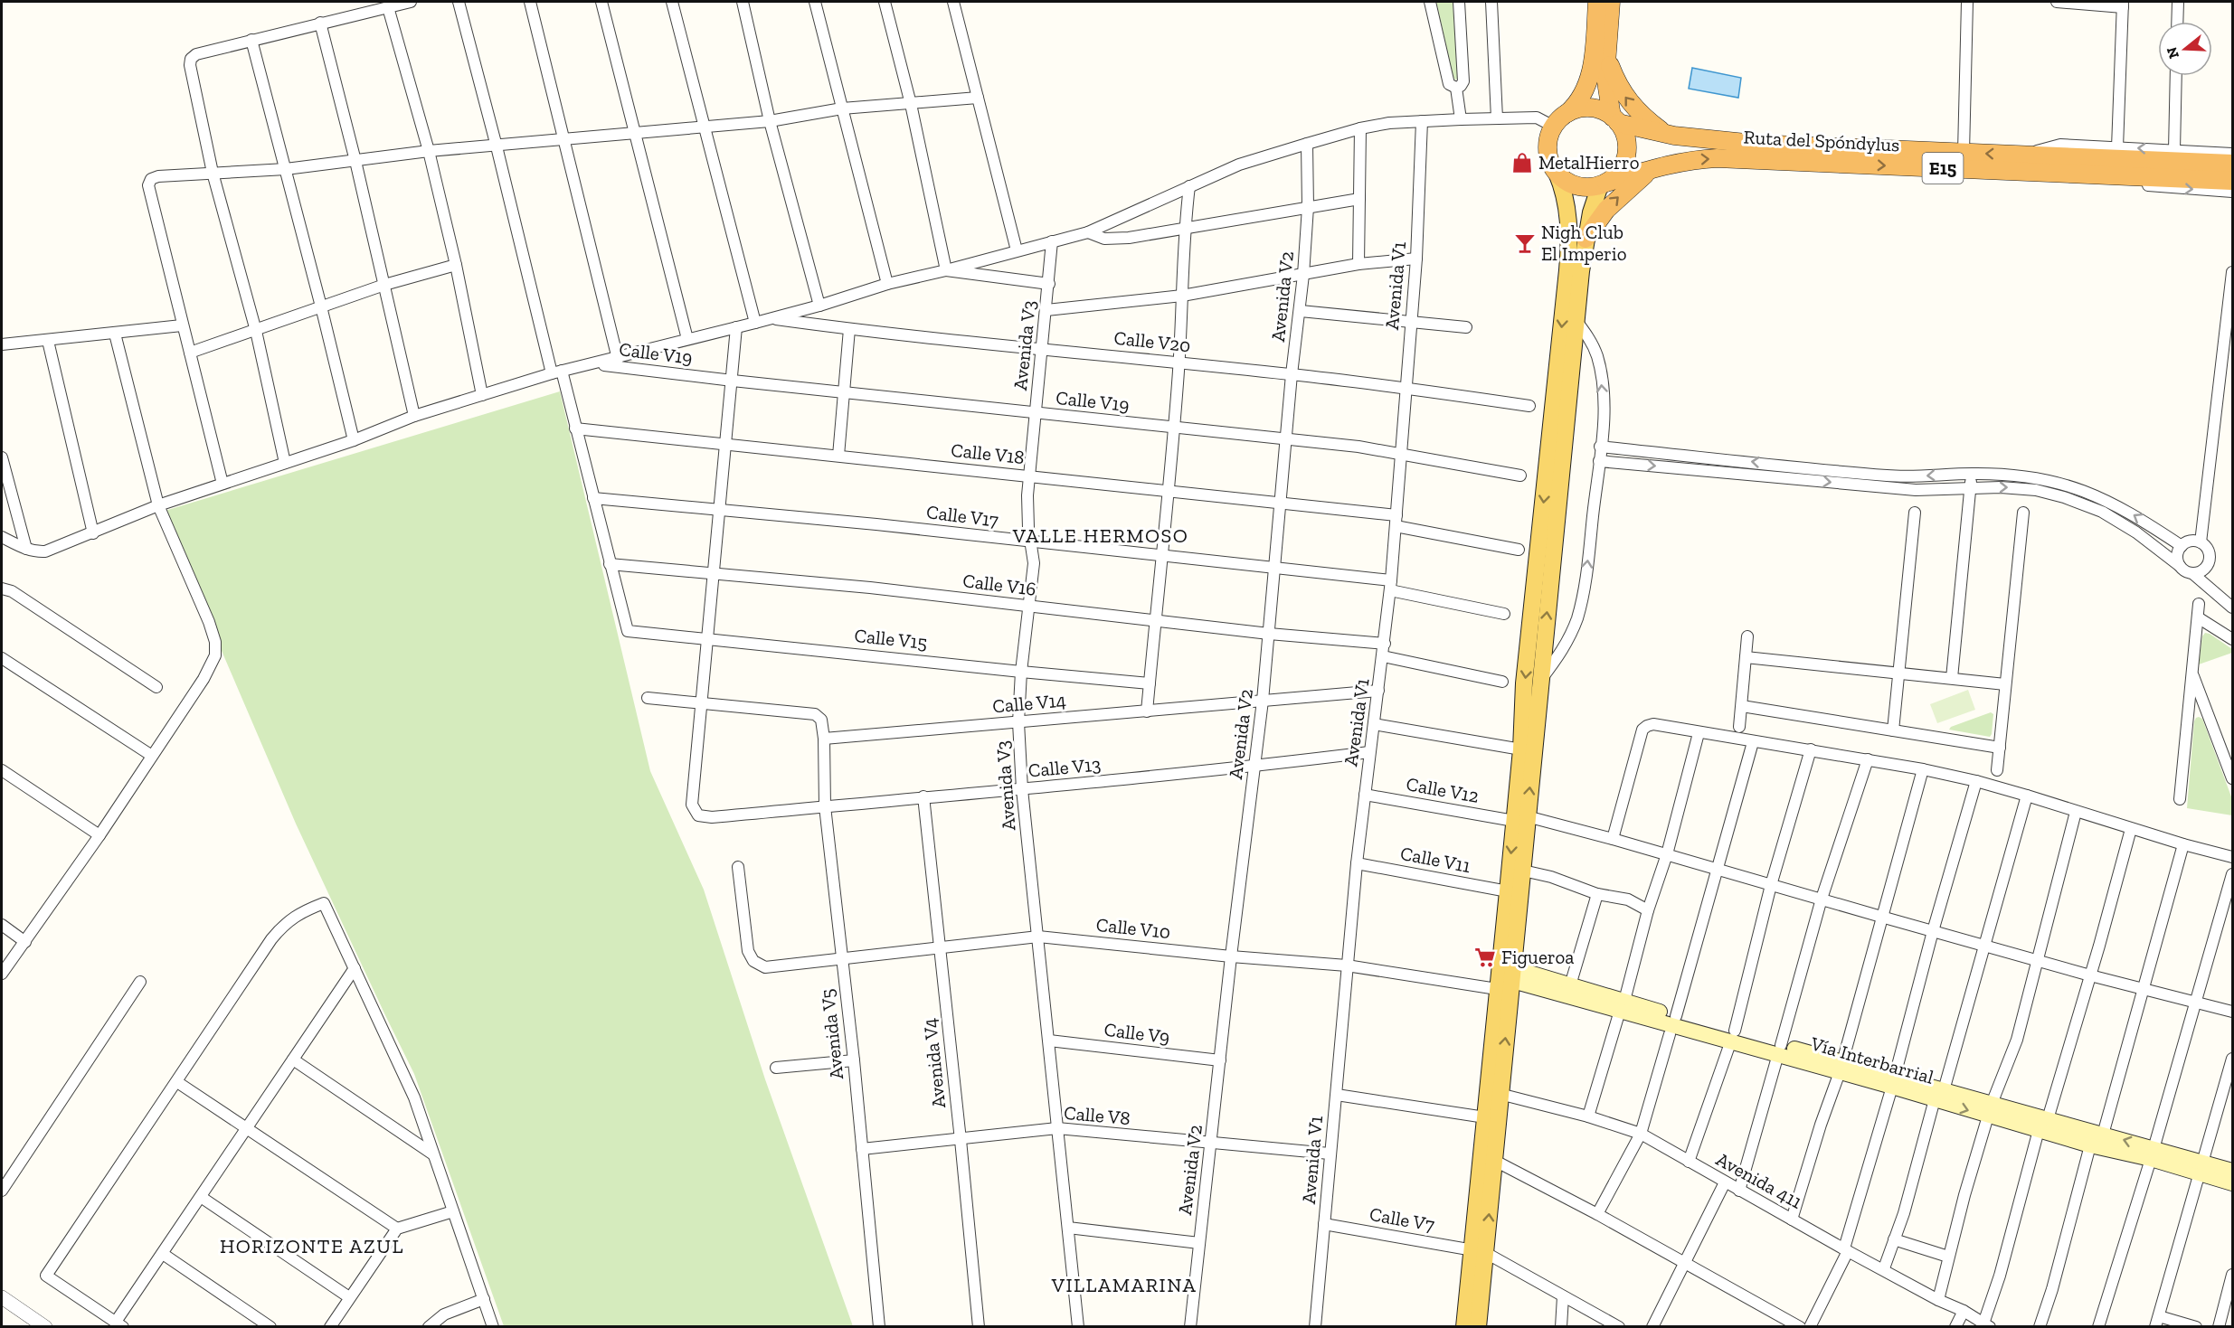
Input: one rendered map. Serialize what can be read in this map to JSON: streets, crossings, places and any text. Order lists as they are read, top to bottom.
{
  "streets": {
    "highway": ["Ruta del Spóndylus", "E15"],
    "main road": ["Vía Interbarrial"],
    "street": [
      "Avenida V1",
      "Avenida V2",
      "Calle V20",
      "Avenida V3",
      "Calle V19",
      "Calle V18",
      "Calle V17",
      "Calle V16",
      "Calle V15",
      "Calle V14",
      "Calle V13",
      "Calle V12",
      "Calle V11",
      "Calle V10",
      "Calle V9",
      "Avenida V5",
      "Avenida V4",
      "Calle V8",
      "Avenida 411",
      "Calle V7"
    ]
  },
  "crossings": [
    ["Ruta del Spóndylus", "E15"],
    ["Avenida V1", "Calle V20"],
    ["Avenida V1", "Calle V19"],
    ["Avenida V1", "Calle V18"],
    ["Avenida V1", "Calle V17"],
    ["Avenida V1", "Calle V16"],
    ["Avenida V1", "Calle V14"],
    ["Avenida V1", "Calle V13"],
    ["Avenida V1", "Calle V12"],
    ["Avenida V1", "Calle V11"],
    ["Avenida V1", "Calle V10"],
    ["Avenida V1", "Calle V8"],
    ["Avenida V1", "Calle V7"],
    ["Avenida V2", "Calle V20"],
    ["Avenida V2", "Calle V19"],
    ["Avenida V2", "Calle V18"],
    ["Avenida V2", "Calle V17"],
    ["Avenida V2", "Calle V16"],
    ["Avenida V2", "Calle V14"],
    ["Avenida V2", "Calle V13"],
    ["Avenida V2", "Calle V10"],
    ["Avenida V2", "Calle V9"],
    ["Avenida V2", "Calle V8"],
    ["Calle V20", "Avenida V3"],
    ["Avenida V3", "Calle V19"],
    ["Avenida V3", "Calle V18"],
    ["Avenida V3", "Calle V17"],
    ["Avenida V3", "Calle V16"],
    ["Avenida V3", "Calle V15"],
    ["Avenida V3", "Calle V14"],
    ["Avenida V3", "Calle V13"],
    ["Avenida V3", "Calle V10"],
    ["Avenida V3", "Calle V9"],
    ["Avenida V3", "Calle V8"],
    ["Calle V16", "Calle V15"],
    ["Calle V14", "Avenida V5"],
    ["Calle V13", "Avenida V5"],
    ["Calle V13", "Avenida V4"],
    ["Calle V10", "Avenida V5"],
    ["Calle V10", "Vía Interbarrial"],
    ["Calle V10", "Avenida V4"],
    ["Avenida V5", "Calle V8"],
    ["Avenida V4", "Calle V8"]
  ],
  "districts": ["VALLE HERMOSO", "HORIZONTE AZUL", "VILLAMARINA"],
  "places": {
    "shop": ["MetalHierro"],
    "bar": ["Nigh Club El Imperio"],
    "supermarket": ["Figueroa"]
  },
  "north": "left"
}
